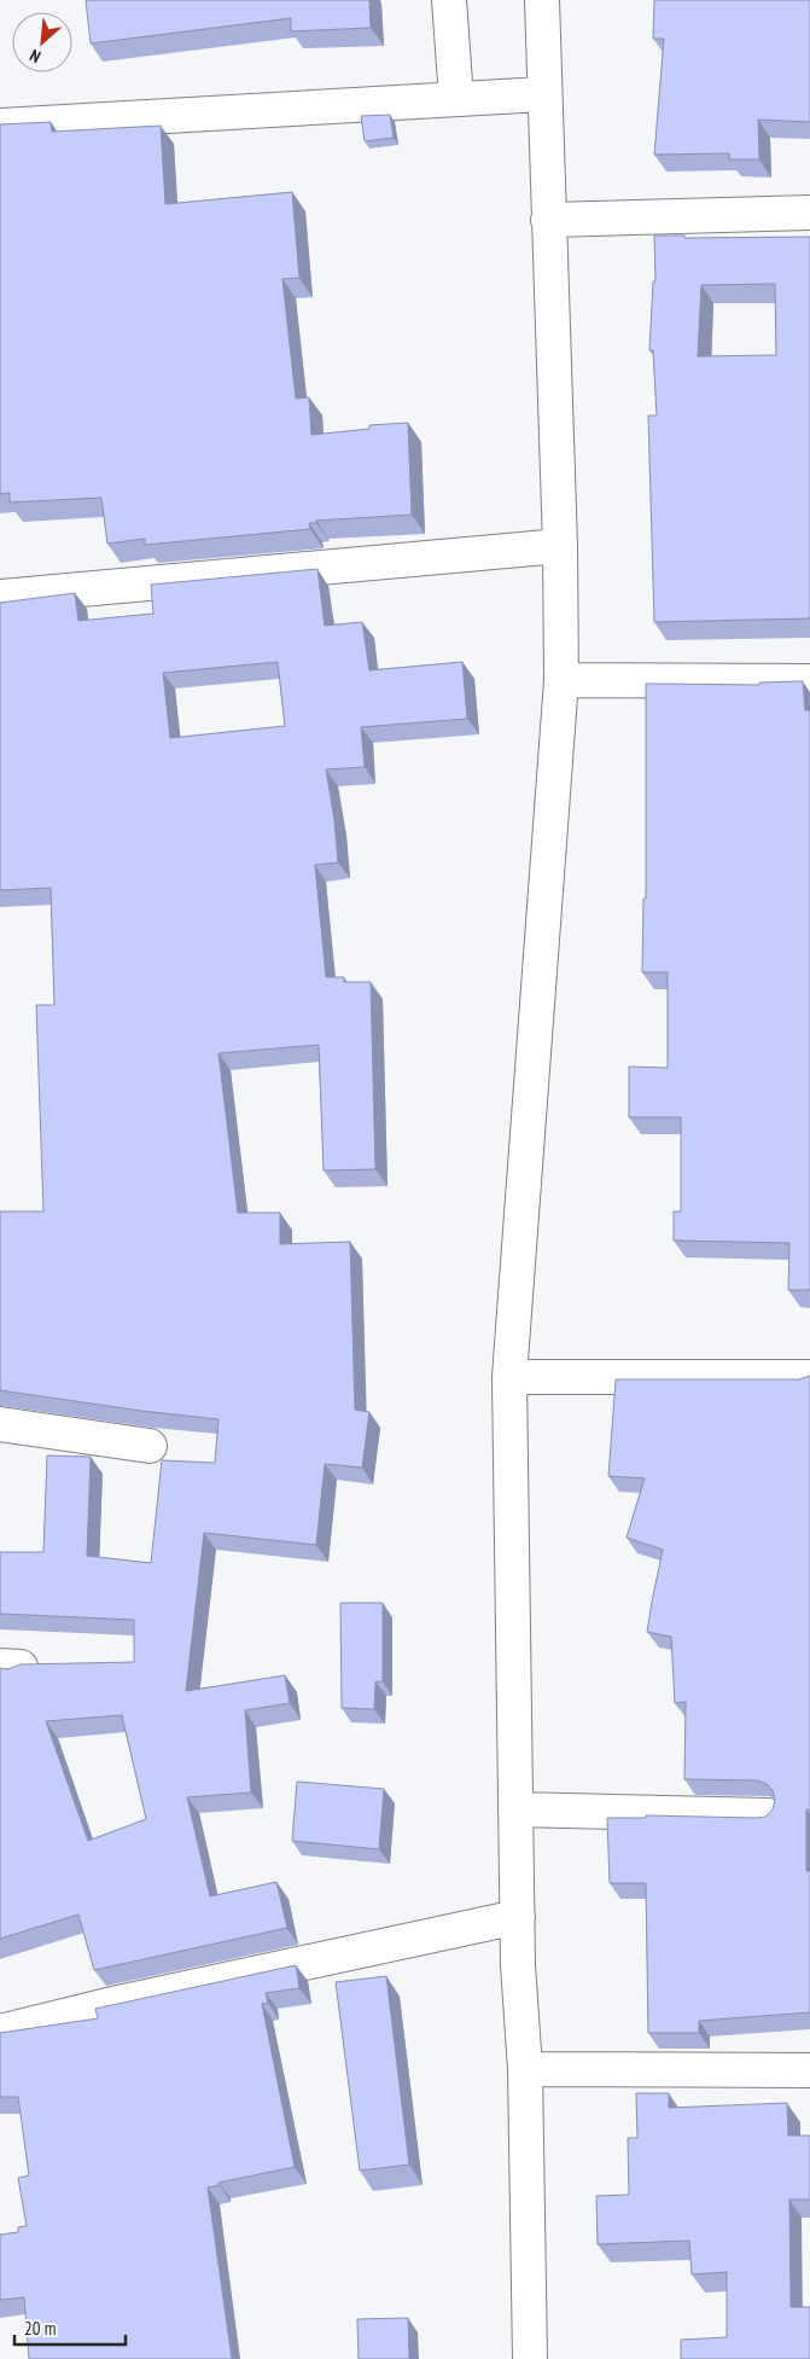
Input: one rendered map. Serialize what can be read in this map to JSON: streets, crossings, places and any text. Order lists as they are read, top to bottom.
{
  "scale_bar": "20 m",
  "north": "bottom left"
}
